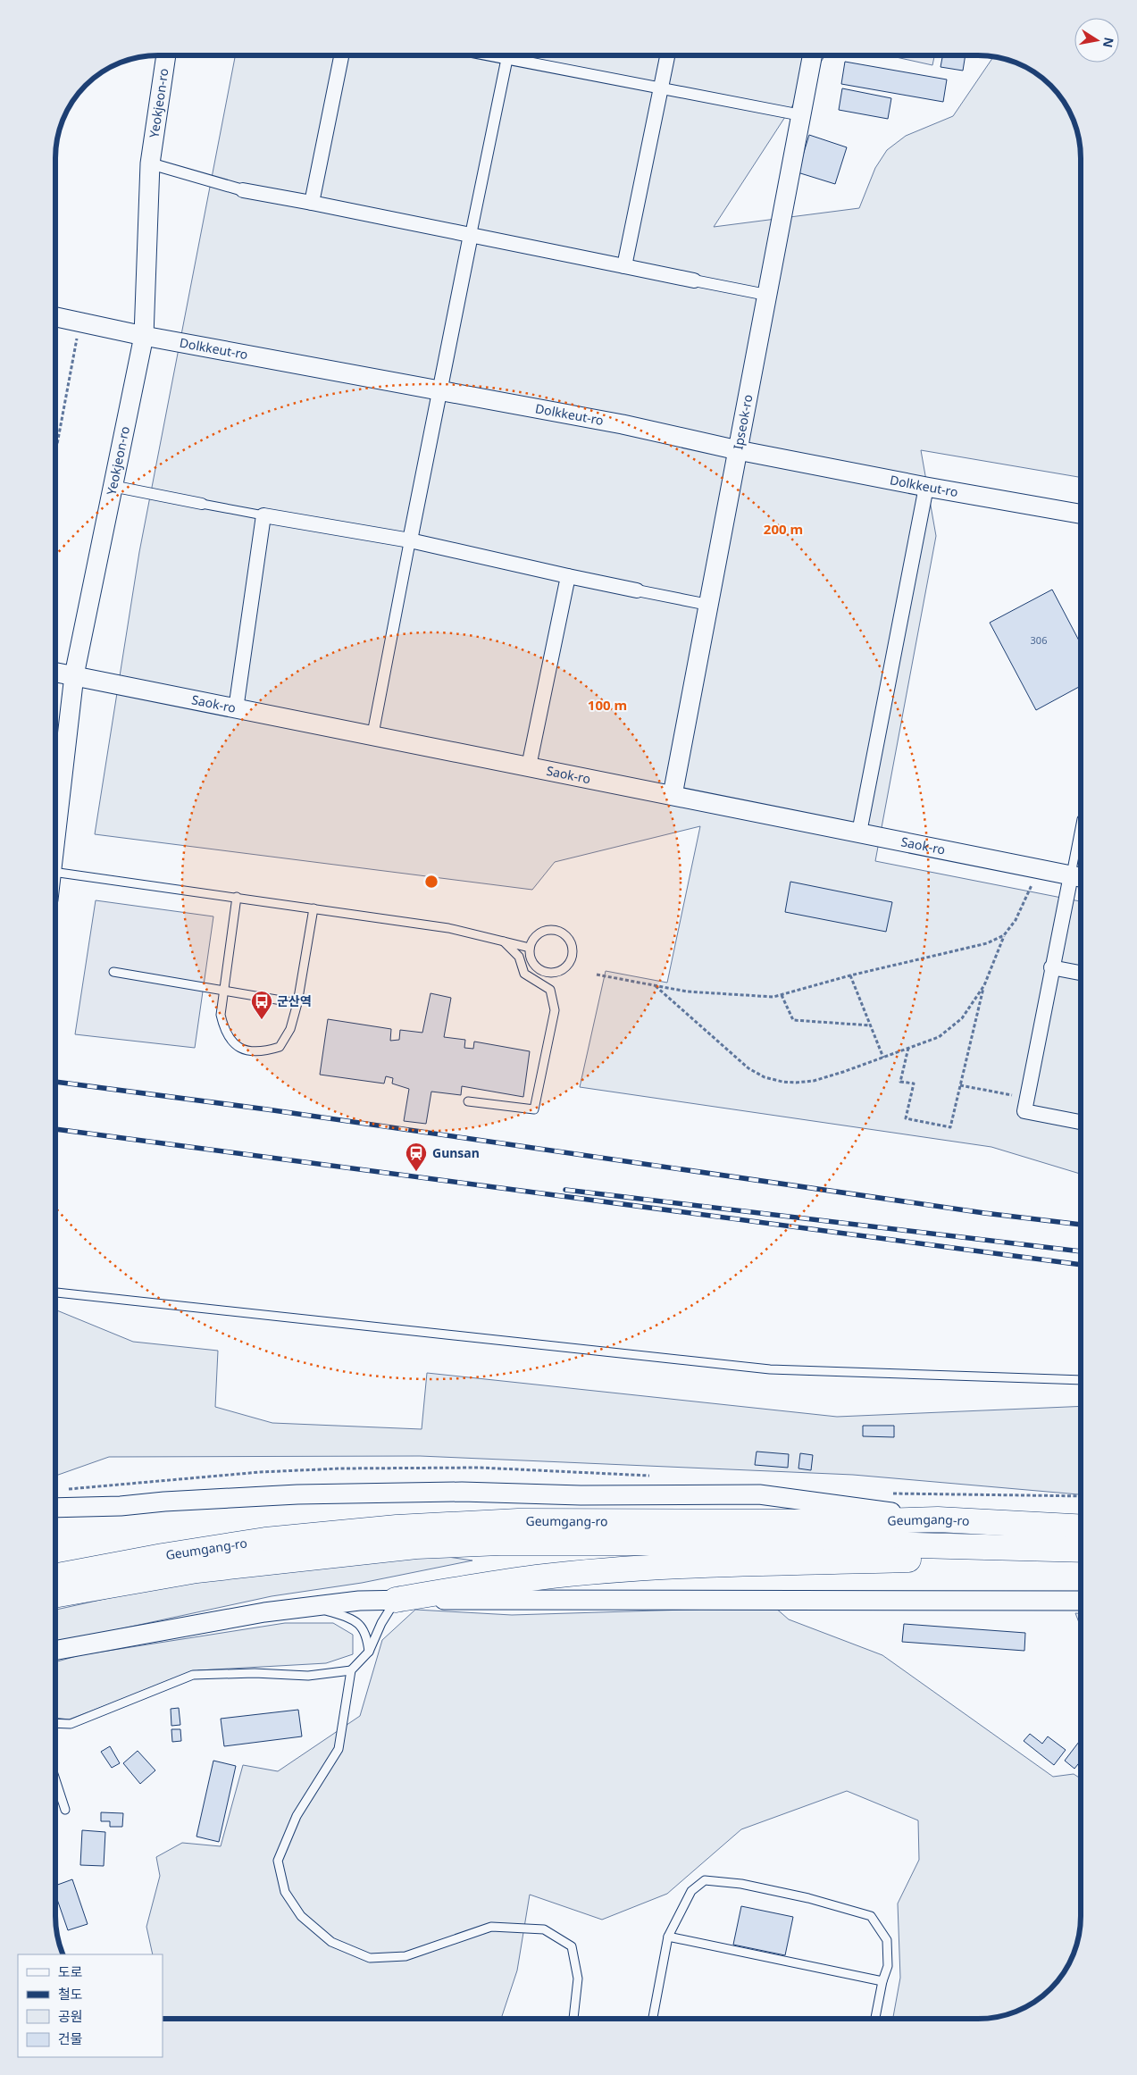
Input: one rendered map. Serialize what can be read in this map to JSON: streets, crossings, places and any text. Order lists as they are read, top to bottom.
{
  "streets": {
    "highway": ["Geumgang-ro"],
    "street": [
      "Yeokjeon-ro",
      "Dolkkeut-ro",
      "Ipseok-ro",
      "Saok-ro"
    ]
  },
  "crossings": [
    ["Yeokjeon-ro", "Dolkkeut-ro"],
    ["Yeokjeon-ro", "Saok-ro"],
    ["Dolkkeut-ro", "Ipseok-ro"],
    ["Ipseok-ro", "Saok-ro"]
  ],
  "places": {
    "bus stop": ["군산역"],
    "station": ["Gunsan"]
  },
  "house_numbers": ["306"],
  "legend": [
    "도로",
    "철도",
    "공원",
    "건물"
  ],
  "north": "right",
  "rings": ["200 m", "100 m"]
}
